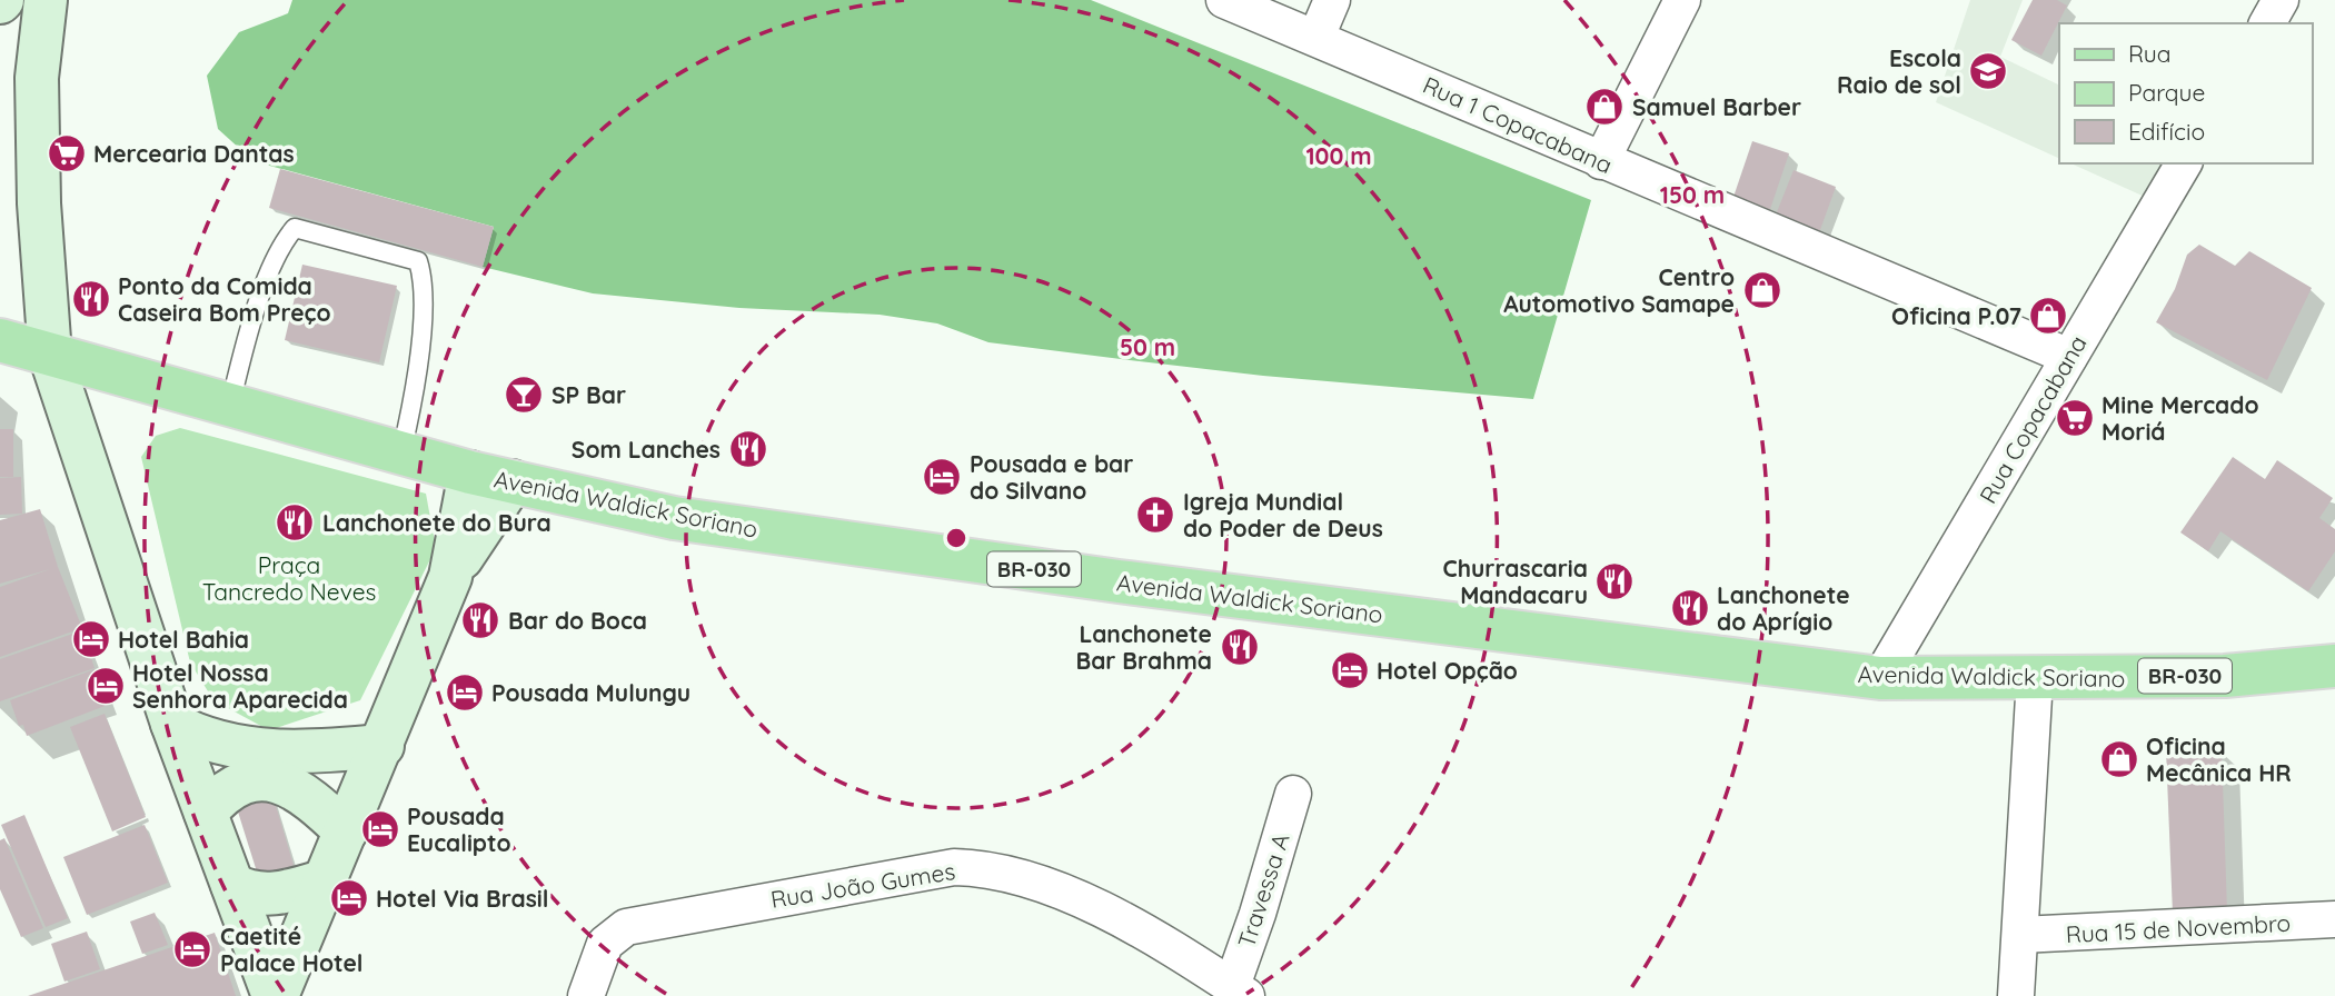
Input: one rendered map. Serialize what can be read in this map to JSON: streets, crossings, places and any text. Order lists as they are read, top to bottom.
{
  "streets": {
    "main road": ["Avenida Waldick Soriano", "BR-030"],
    "street": [
      "Rua 1 Copacabana",
      "Rua Copacabana",
      "Rua João Gumes",
      "Travessa A",
      "Rua 15 de Novembro"
    ]
  },
  "crossings": [
    ["Rua 1 Copacabana", "Rua Copacabana"],
    ["Rua Copacabana", "Avenida Waldick Soriano"],
    ["Rua João Gumes", "Travessa A"]
  ],
  "parks": ["Praça Tancredo Neves"],
  "places": {
    "school or university": ["Escola Raio de sol"],
    "shop": [
      "Samuel Barber",
      "Centro Automotivo Samape",
      "Oficina P.07",
      "Oficina Mecânica HR"
    ],
    "supermarket": ["Mercearia Dantas", "Mine Mercado Moriá"],
    "restaurant": [
      "Ponto da Comida Caseira Bom Preço",
      "Som Lanches",
      "Lanchonete do Bura",
      "Churrascaria Mandacaru",
      "Lanchonete do Aprígio",
      "Bar do Boca",
      "Lanchonete Bar Brahma"
    ],
    "bar": ["SP Bar"],
    "hotel": [
      "Pousada e bar do Silvano",
      "Hotel Bahia",
      "Hotel Opção",
      "Hotel Nossa Senhora Aparecida",
      "Pousada Mulungu",
      "Pousada Eucalipto",
      "Hotel Via Brasil",
      "Caetité Palace Hotel"
    ],
    "church": ["Igreja Mundial do Poder de Deus"]
  },
  "legend": ["Rua", "Parque", "Edifício"],
  "rings": ["100 m", "150 m", "50 m"]
}
